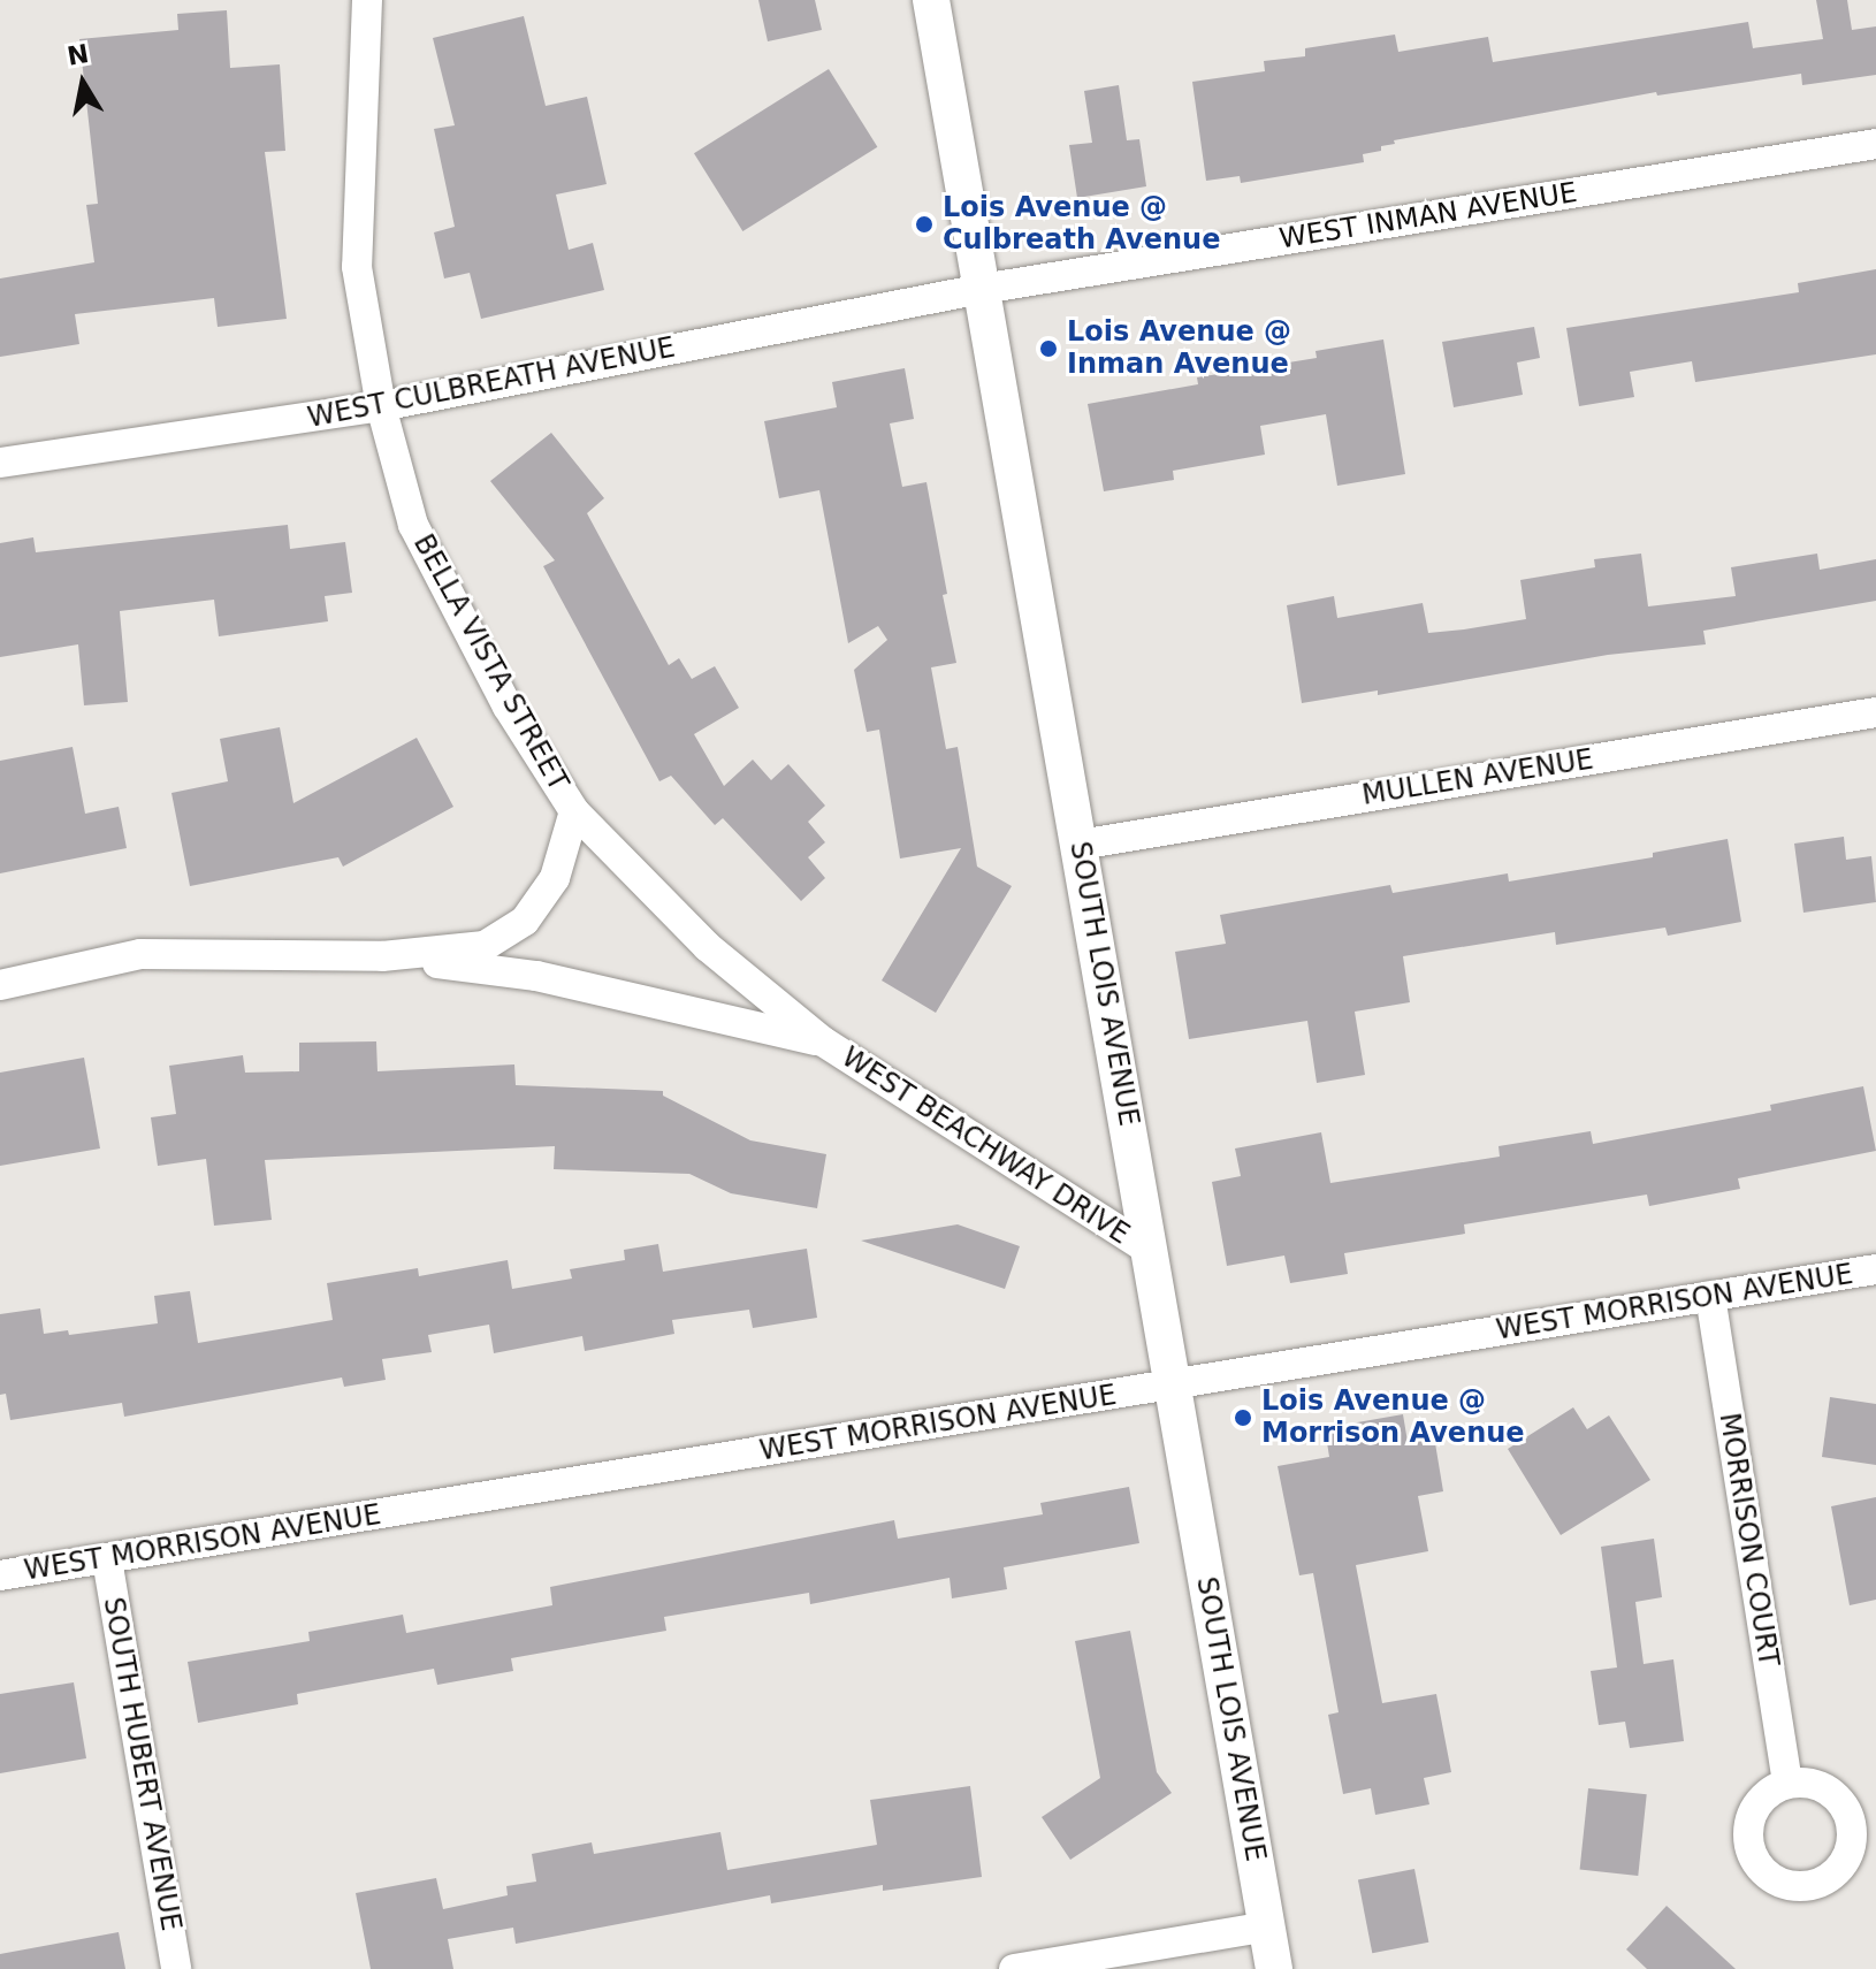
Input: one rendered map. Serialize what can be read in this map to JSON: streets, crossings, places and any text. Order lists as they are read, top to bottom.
{
  "streets": {
    "street": [
      "WEST INMAN AVENUE",
      "WEST CULBREATH AVENUE",
      "BELLA VISTA STREET",
      "MULLEN AVENUE",
      "SOUTH LOIS AVENUE",
      "WEST BEACHWAY DRIVE",
      "WEST MORRISON AVENUE",
      "MORRISON COURT",
      "SOUTH HUBERT AVENUE"
    ]
  },
  "crossings": [
    ["WEST INMAN AVENUE", "WEST CULBREATH AVENUE"],
    ["WEST INMAN AVENUE", "SOUTH LOIS AVENUE"],
    ["WEST CULBREATH AVENUE", "BELLA VISTA STREET"],
    ["WEST CULBREATH AVENUE", "SOUTH LOIS AVENUE"],
    ["BELLA VISTA STREET", "WEST BEACHWAY DRIVE"],
    ["MULLEN AVENUE", "SOUTH LOIS AVENUE"],
    ["SOUTH LOIS AVENUE", "WEST BEACHWAY DRIVE"],
    ["SOUTH LOIS AVENUE", "WEST MORRISON AVENUE"],
    ["WEST MORRISON AVENUE", "MORRISON COURT"],
    ["WEST MORRISON AVENUE", "SOUTH HUBERT AVENUE"]
  ],
  "places": ["Lois Avenue @ Culbreath Avenue", "Lois Avenue @ Inman Avenue", "Lois Avenue @ Morrison Avenue"],
  "north": "top"
}
